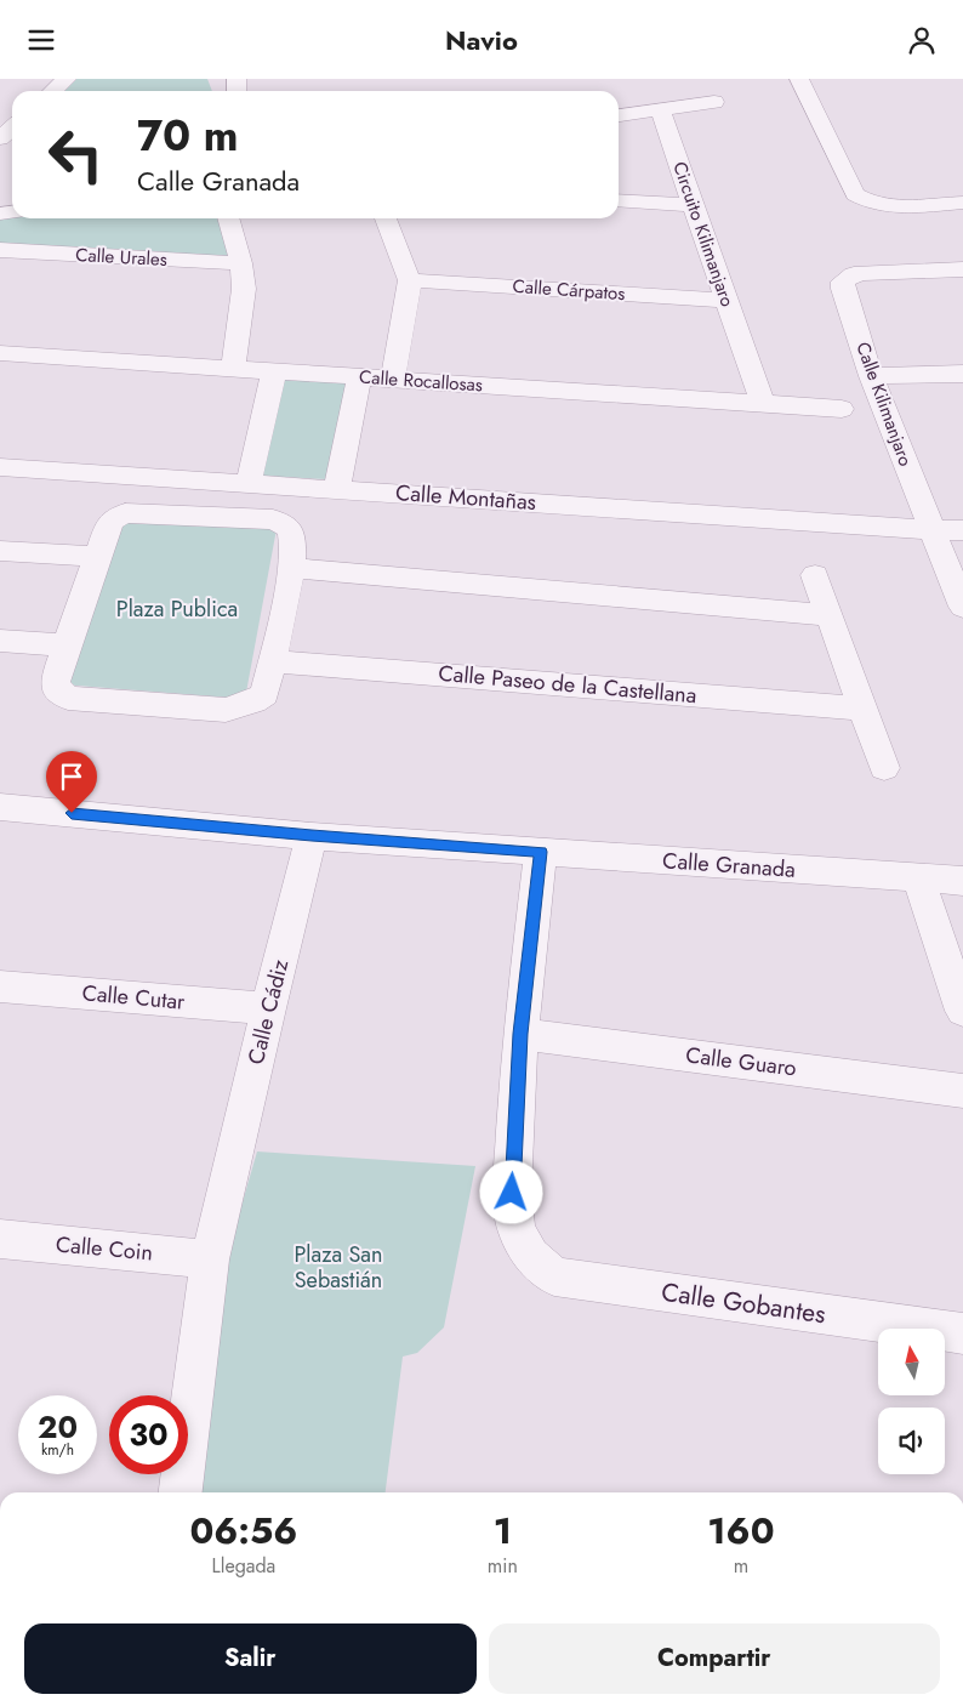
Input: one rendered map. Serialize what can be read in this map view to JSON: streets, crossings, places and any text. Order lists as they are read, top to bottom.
{
  "streets": {
    "street": [
      "Circuito Kilimanjaro",
      "Calle Urales",
      "Calle Cárpatos",
      "Calle Rocallosas",
      "Calle Kilimanjaro",
      "Calle Montañas",
      "Calle Paseo de la Castellana",
      "Calle Granada",
      "Calle Cutar",
      "Calle Cádiz",
      "Calle Guaro",
      "Calle Coin",
      "Calle Gobantes"
    ]
  },
  "crossings": [
    ["Circuito Kilimanjaro", "Calle Cárpatos"],
    ["Circuito Kilimanjaro", "Calle Rocallosas"],
    ["Calle Kilimanjaro", "Calle Montañas"],
    ["Calle Granada", "Calle Cádiz"],
    ["Calle Cutar", "Calle Cádiz"],
    ["Calle Cádiz", "Calle Coin"],
    ["Calle Guaro", "Calle Gobantes"]
  ],
  "parks": ["Plaza Publica", "Plaza San Sebastián"],
  "north": "top",
  "page": {
    "header": "Navio",
    "turn": ["70 m", "Calle Granada"],
    "speed": "20 km/h",
    "limit": "30",
    "eta": [
      "06:56",
      "Llegada",
      "1",
      "min",
      "160",
      "m"
    ],
    "buttons": ["Salir", "Compartir"]
  }
}
